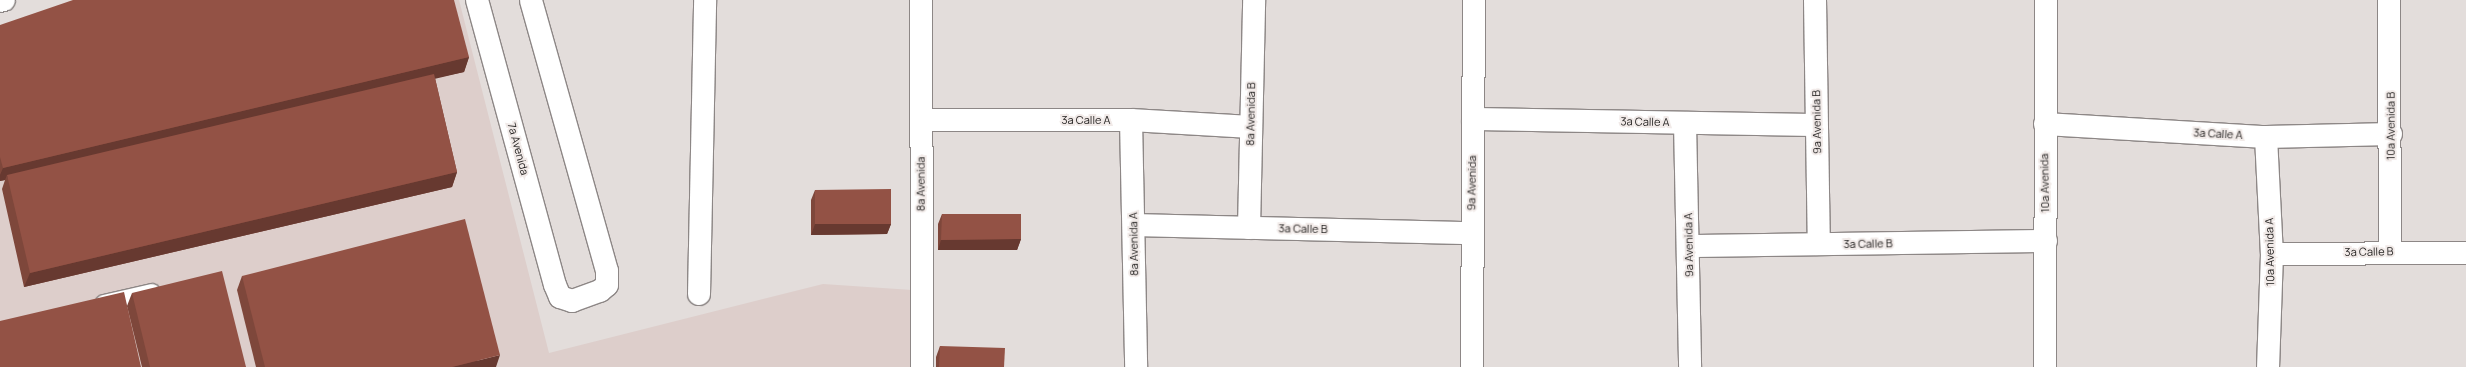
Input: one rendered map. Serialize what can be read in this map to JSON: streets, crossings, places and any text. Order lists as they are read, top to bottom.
{
  "streets": {
    "street": [
      "8a Avenida B",
      "3a Calle A",
      "9a Avenida B",
      "10a Avenida B",
      "7a Avenida",
      "9a Avenida",
      "10a Avenida",
      "8a Avenida",
      "3a Calle B",
      "8a Avenida A",
      "9a Avenida A",
      "10a Avenida A"
    ]
  },
  "crossings": [
    ["8a Avenida B", "3a Calle A"],
    ["8a Avenida B", "3a Calle B"],
    ["3a Calle A", "9a Avenida B"],
    ["3a Calle A", "10a Avenida B"],
    ["3a Calle A", "9a Avenida"],
    ["3a Calle A", "10a Avenida"],
    ["3a Calle A", "8a Avenida"],
    ["3a Calle A", "8a Avenida A"],
    ["3a Calle A", "9a Avenida A"],
    ["3a Calle A", "10a Avenida A"],
    ["9a Avenida B", "3a Calle B"],
    ["10a Avenida B", "3a Calle B"],
    ["9a Avenida", "3a Calle B"],
    ["10a Avenida", "3a Calle B"],
    ["3a Calle B", "8a Avenida A"],
    ["3a Calle B", "9a Avenida A"],
    ["3a Calle B", "10a Avenida A"]
  ]
}
